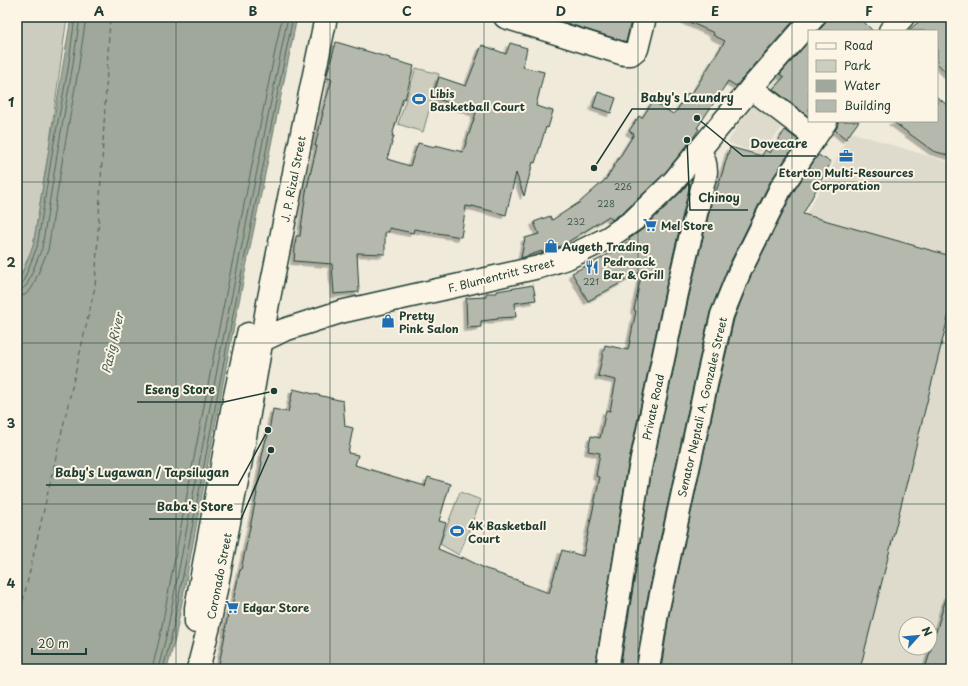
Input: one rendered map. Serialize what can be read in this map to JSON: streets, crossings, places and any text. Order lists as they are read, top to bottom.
{
  "streets": {
    "street": [
      "J. P. Rizal Street",
      "F. Blumentritt Street",
      "Private Road",
      "Senator Neptali A. Gonzales Street",
      "Coronado Street"
    ]
  },
  "crossings": [
    ["J. P. Rizal Street", "F. Blumentritt Street"],
    ["J. P. Rizal Street", "Coronado Street"],
    ["F. Blumentritt Street", "Private Road"],
    ["F. Blumentritt Street", "Coronado Street"]
  ],
  "water": ["Pasig River"],
  "places": {
    "sports": ["Libis Basketball Court", "4K Basketball Court"],
    "other": [
      "Dovecare",
      "Chinoy",
      "Baby's Laundry",
      "Eseng Store",
      "Baby's Lugawan / Tapsilugan",
      "Baba's Store"
    ],
    "office": ["Eterton Multi-Resources Corporation"],
    "supermarket": ["Mel Store", "Edgar Store"],
    "shop": ["Augeth Trading", "Pretty Pink Salon"],
    "restaurant": ["Pedroack Bar & Grill"]
  },
  "house_numbers": [
    "226",
    "228",
    "232",
    "221"
  ],
  "legend": [
    "Road",
    "Park",
    "Water",
    "Building"
  ],
  "scale_bar": "20 m",
  "north": "top right",
  "grid": {
    "columns": [
      "A",
      "B",
      "C",
      "D",
      "E",
      "F"
    ],
    "rows": [
      "1",
      "2",
      "3",
      "4"
    ]
  }
}
